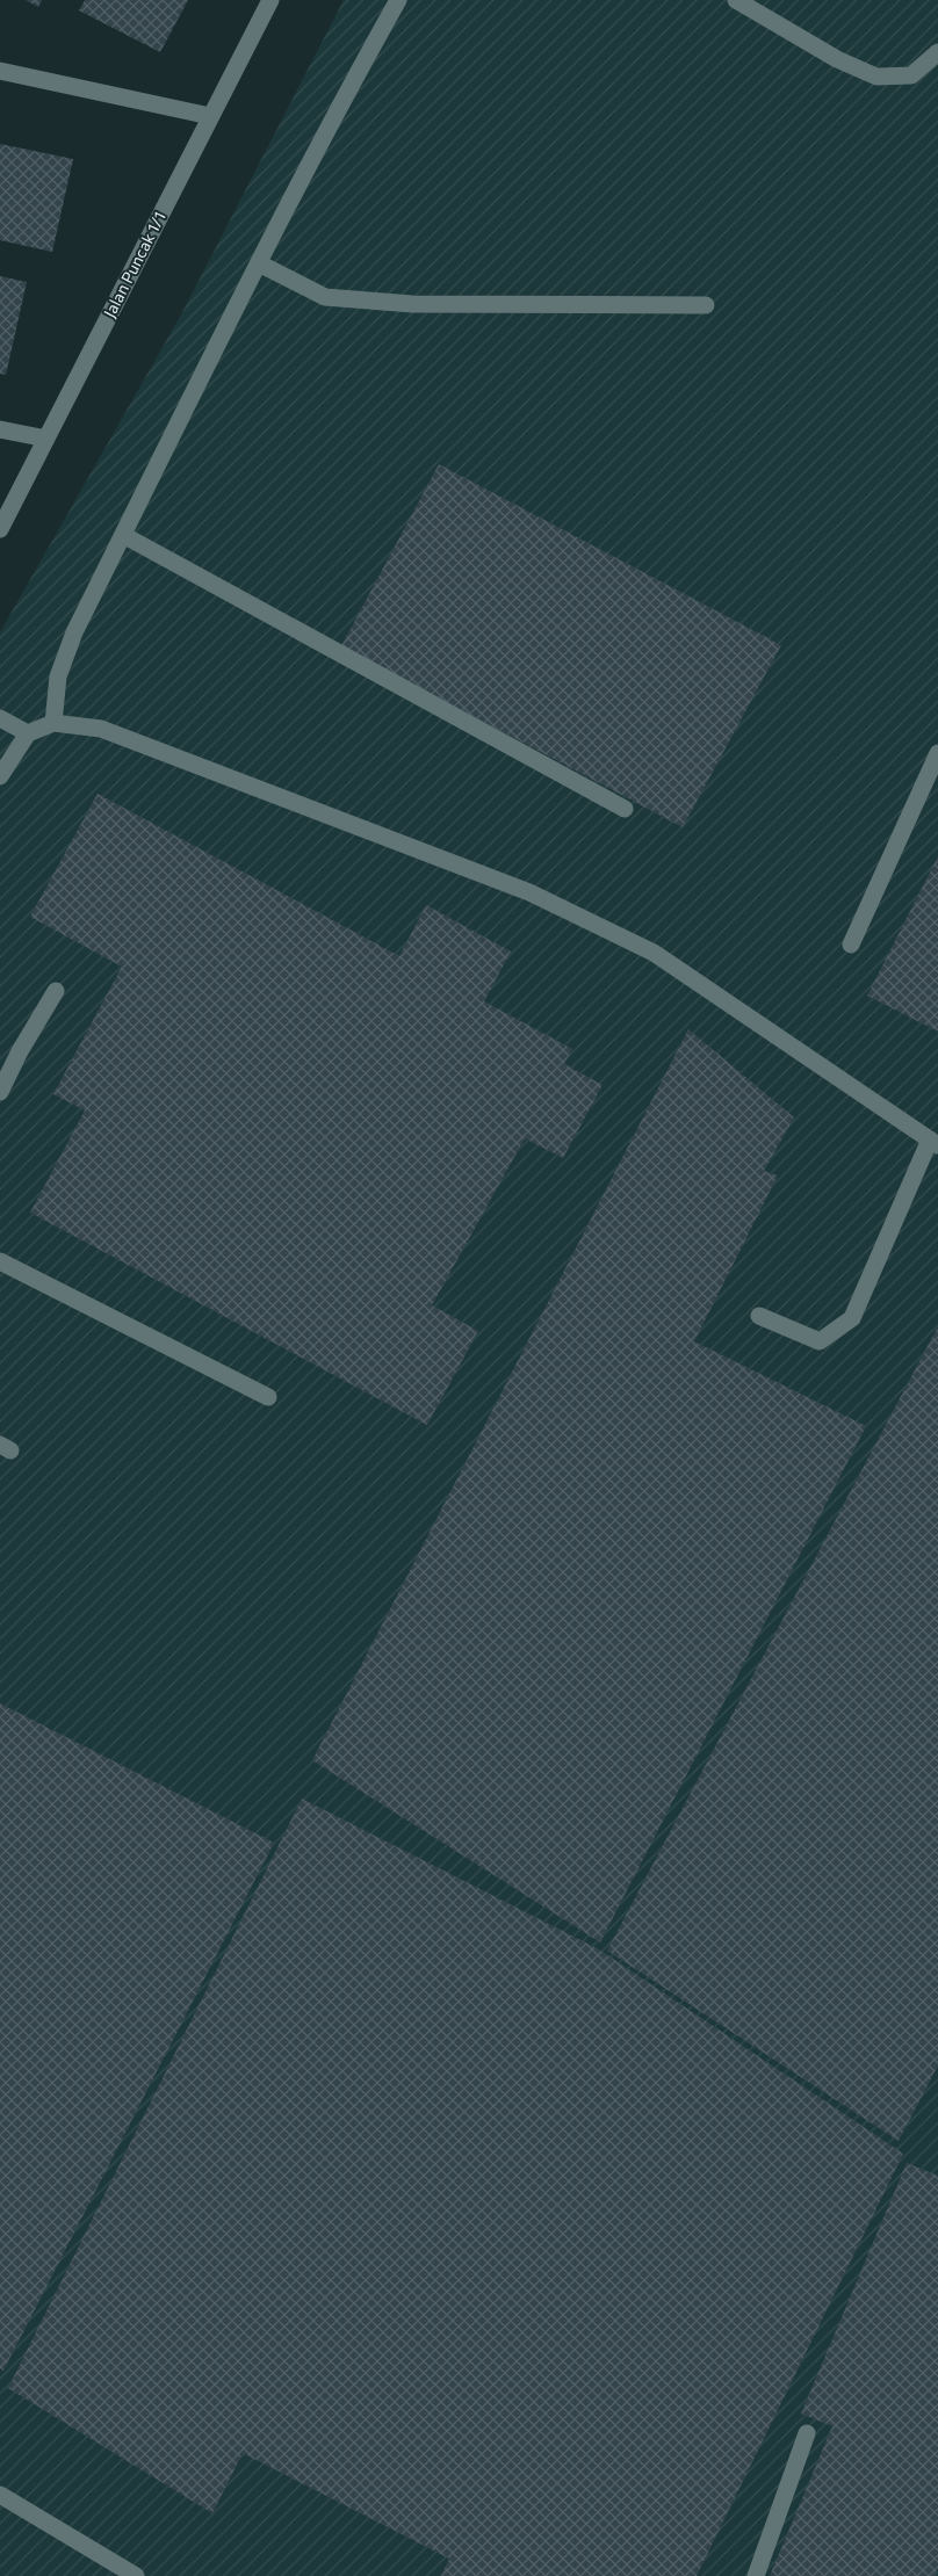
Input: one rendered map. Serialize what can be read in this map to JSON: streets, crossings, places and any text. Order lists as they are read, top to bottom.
{
  "streets": {
    "street": ["Jalan Puncak 1/1"]
  }
}
